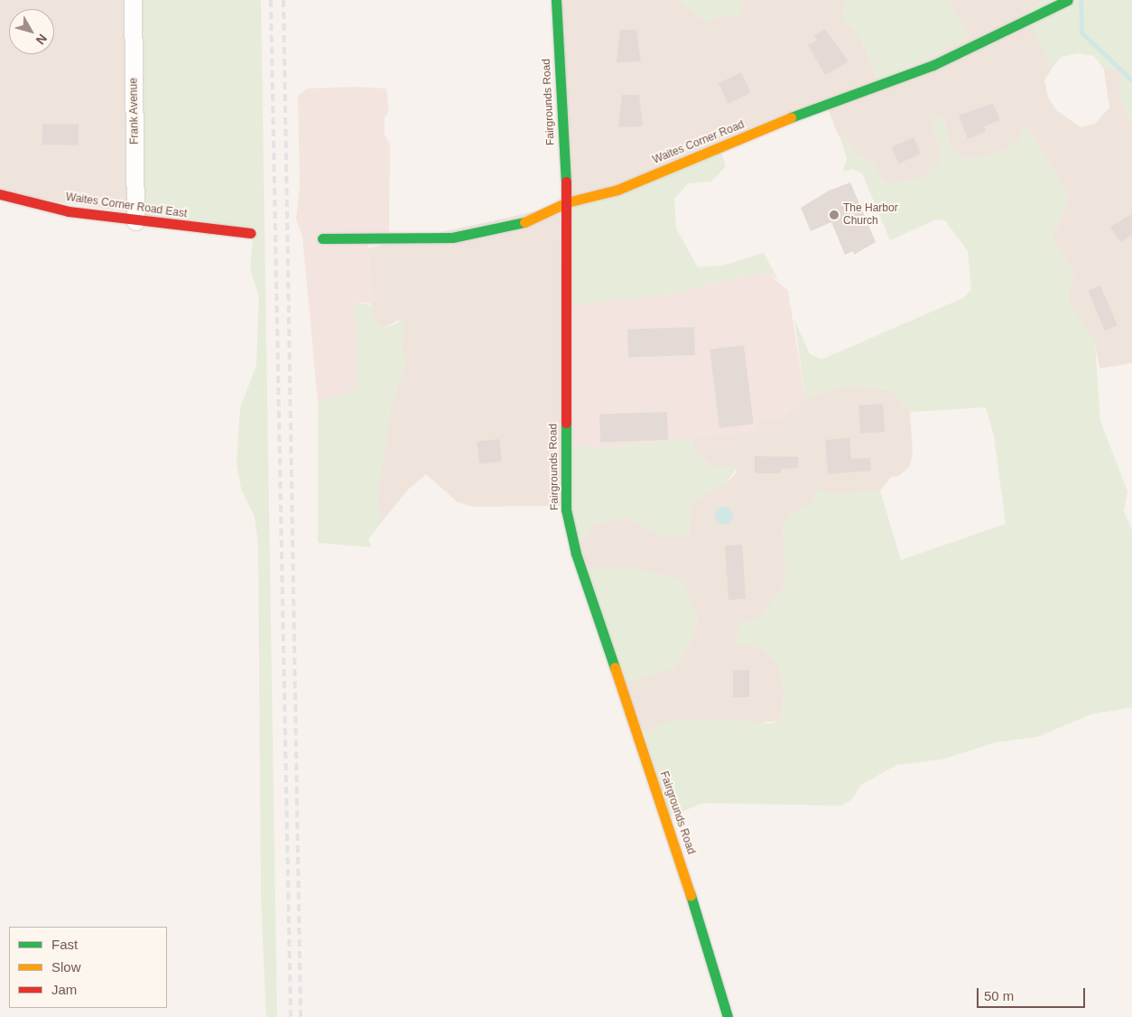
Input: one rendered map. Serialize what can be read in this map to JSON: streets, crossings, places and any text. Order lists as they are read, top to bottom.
{
  "streets": {
    "street": [
      "Fairgrounds Road",
      "Frank Avenue",
      "Waites Corner Road",
      "Waites Corner Road East"
    ]
  },
  "crossings": [
    ["Fairgrounds Road", "Waites Corner Road"],
    ["Frank Avenue", "Waites Corner Road East"]
  ],
  "places": ["The Harbor Church"],
  "legend": ["Fast", "Slow", "Jam"],
  "scale_bar": "50 m",
  "north": "bottom right"
}
